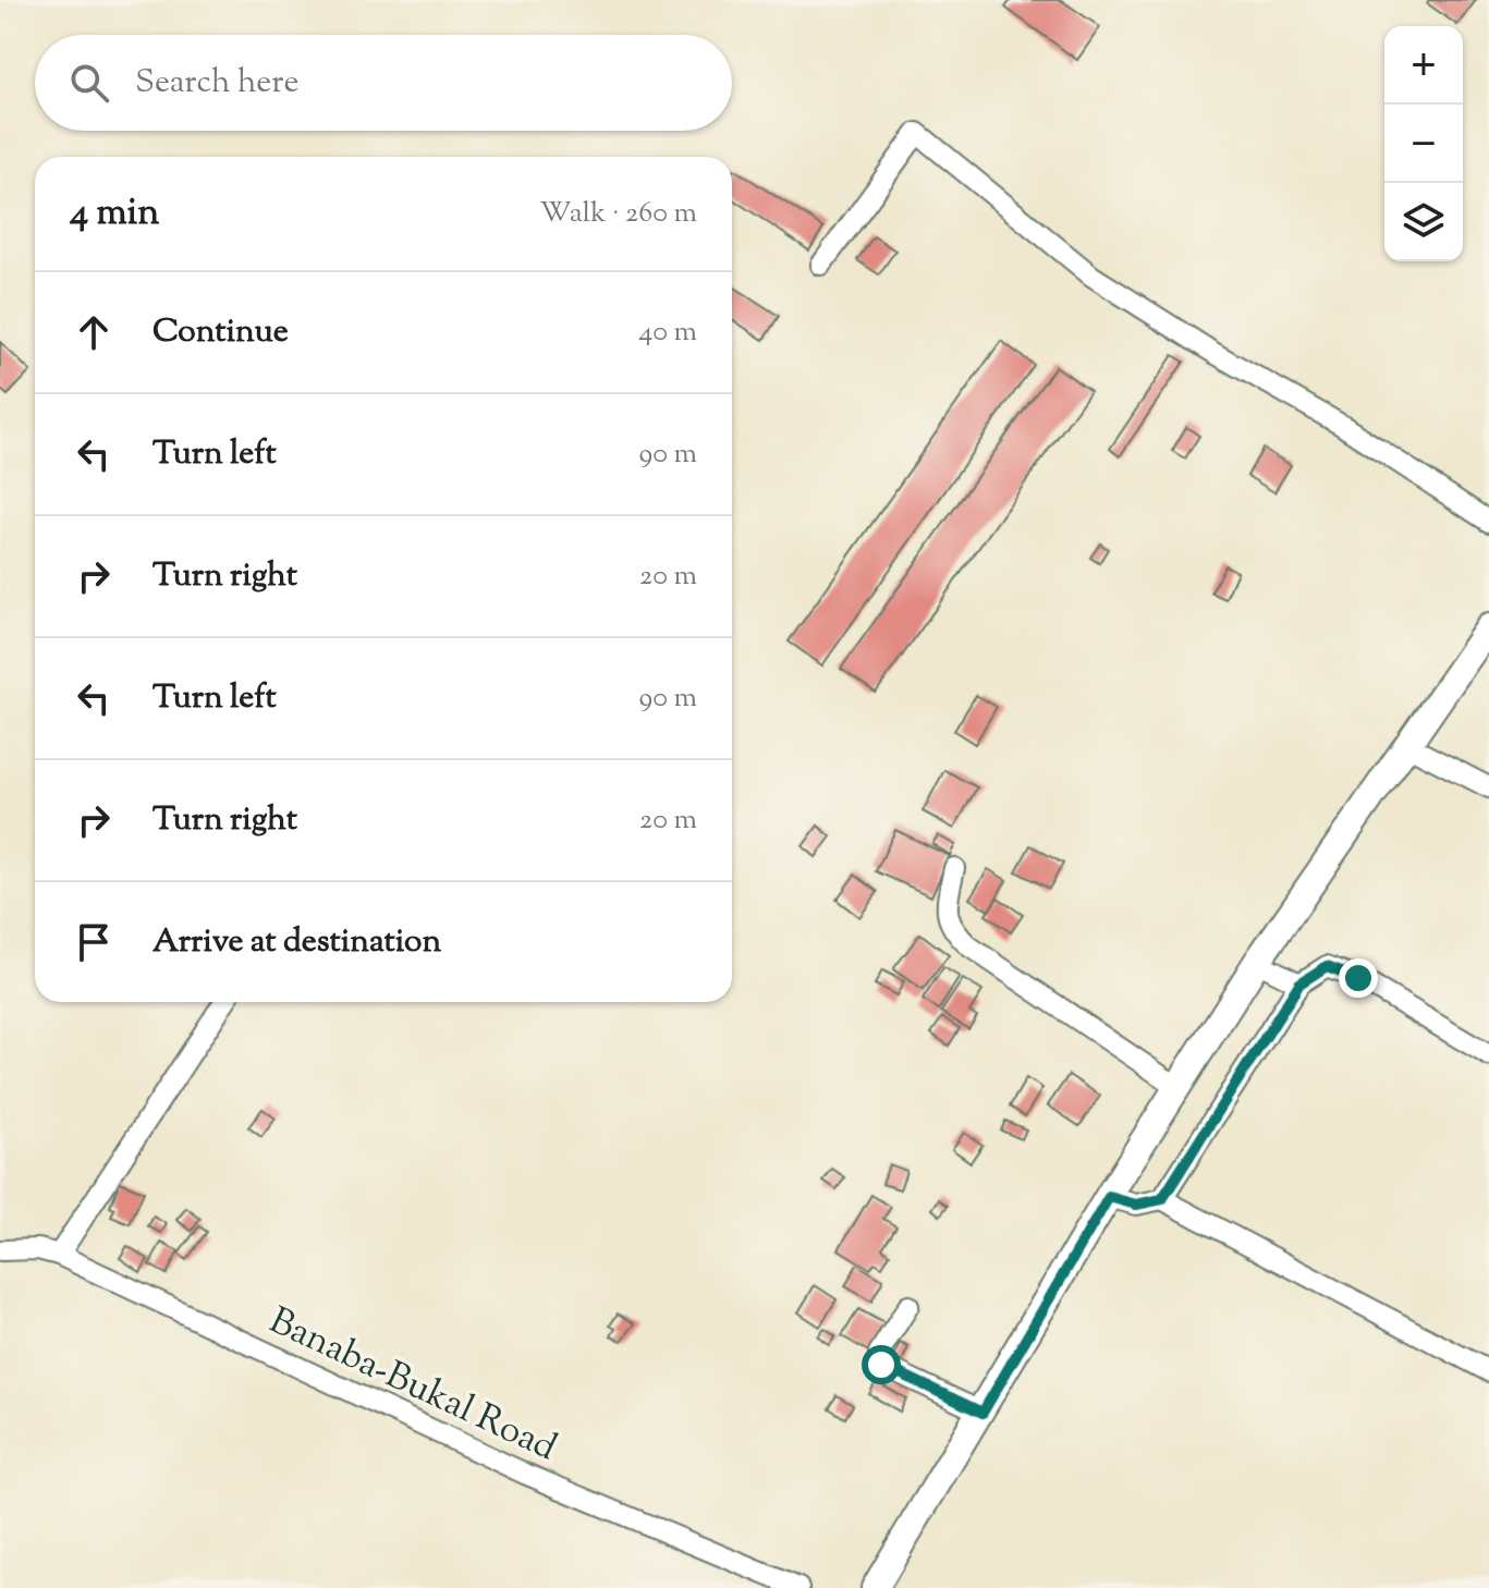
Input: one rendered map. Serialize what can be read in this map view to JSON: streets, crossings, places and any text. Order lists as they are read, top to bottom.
{
  "streets": {
    "street": ["Banaba-Bukal Road"]
  },
  "page": {
    "map_buttons": ["+", "−"],
    "search": "Search here",
    "heading": ["4 min", "Walk · 260 m"],
    "list": [
      ["Continue", "40 m"],
      ["Turn left", "90 m"],
      ["Turn right", "20 m"],
      ["Turn left", "90 m"],
      ["Turn right", "20 m"],
      "Arrive at destination"
    ]
  }
}
